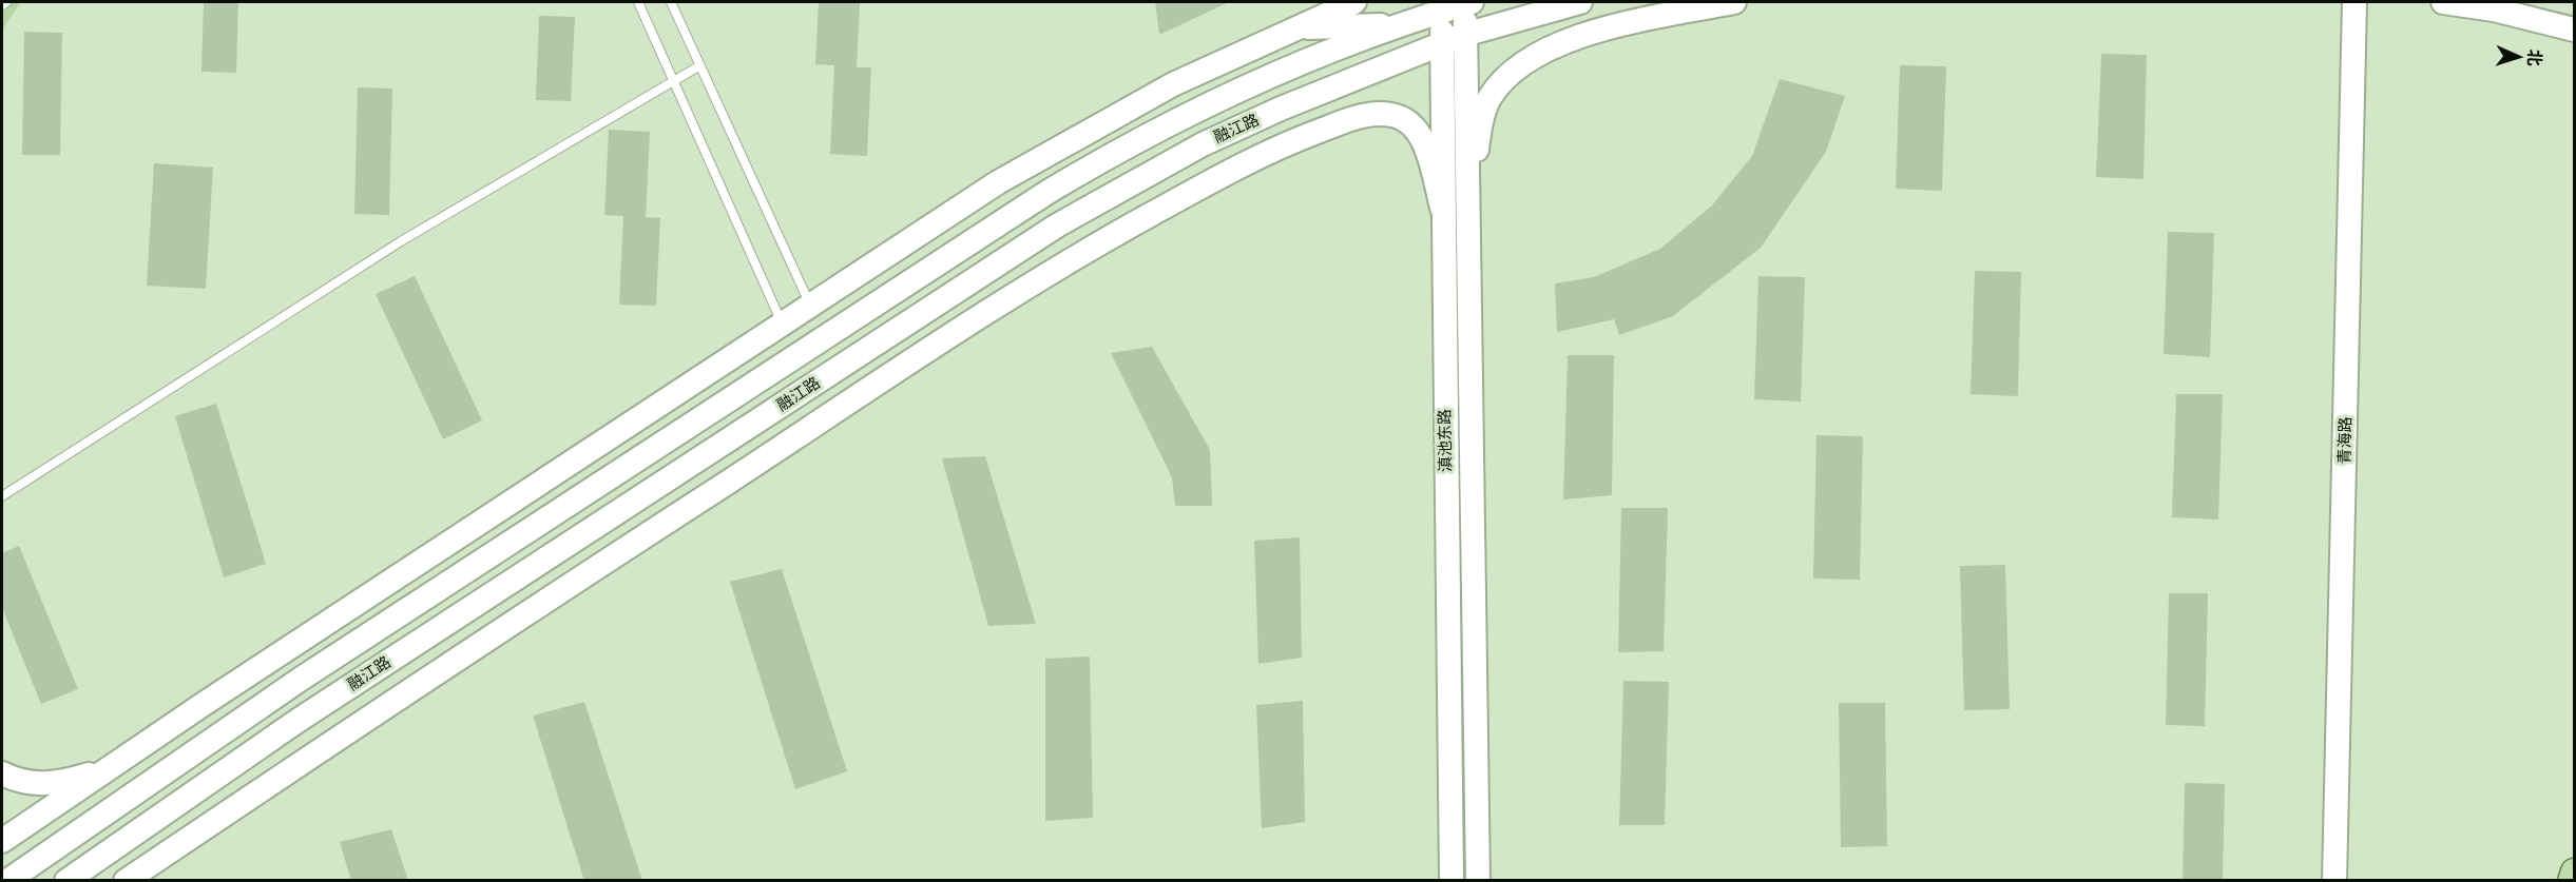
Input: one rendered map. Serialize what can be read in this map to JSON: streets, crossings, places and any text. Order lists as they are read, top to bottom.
{
  "streets": {
    "street": ["融江路", "滇池东路", "青海路"]
  },
  "crossings": [
    ["融江路", "滇池东路"]
  ],
  "north": "right"
}
